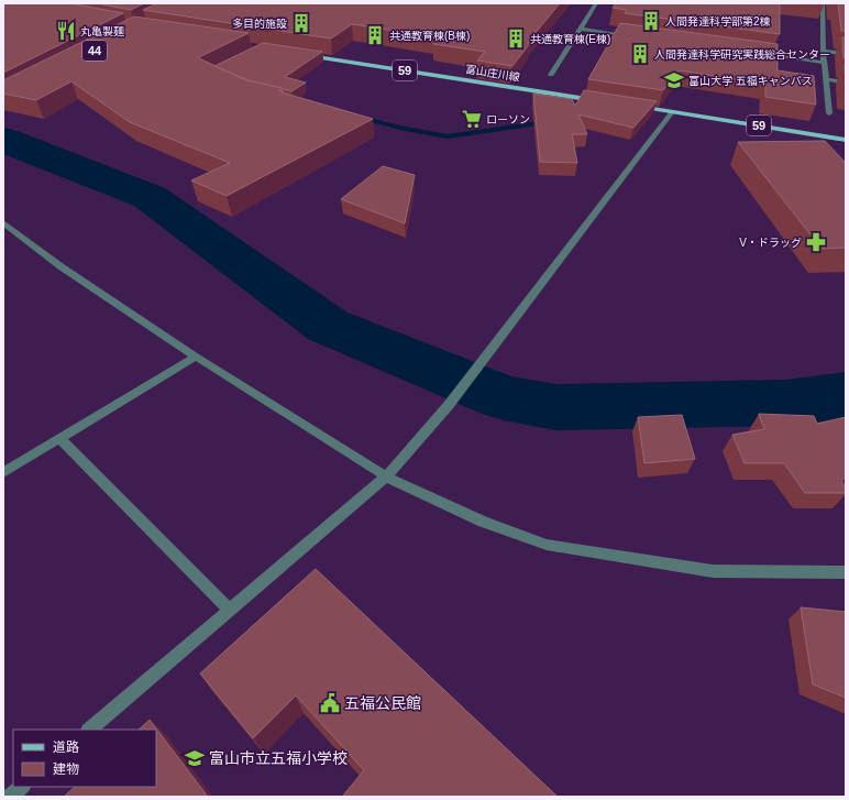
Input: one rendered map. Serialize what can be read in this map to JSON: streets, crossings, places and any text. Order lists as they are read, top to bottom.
{
  "streets": {
    "main road": ["59", "富山庄川線"]
  },
  "places": {
    "building": [
      "人間発達科学部第2棟",
      "多目的施設",
      "共通教育棟(B棟)",
      "共通教育棟(E棟)",
      "人間発達科学研究実践総合センター"
    ],
    "restaurant": ["丸亀製麺"],
    "school or university": ["富山大学 五福キャンパス", "富山市立五福小学校"],
    "supermarket": ["ローソン"],
    "pharmacy": ["V・ドラッグ"],
    "public building": ["五福公民館"]
  },
  "legend": ["道路", "建物"]
}
